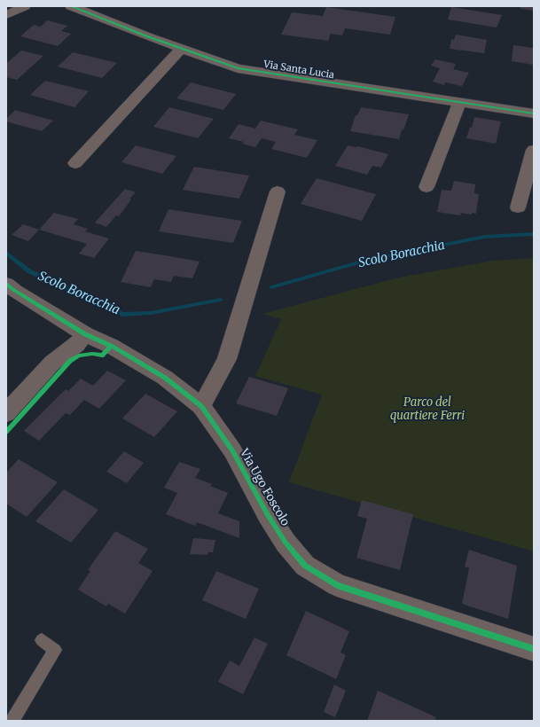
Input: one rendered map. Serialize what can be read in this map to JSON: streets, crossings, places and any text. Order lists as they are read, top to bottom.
{
  "streets": {
    "street": ["Via Santa Lucia", "Via Ugo Foscolo"]
  },
  "water": ["Scolo Boracchia"],
  "parks": ["Parco del quartiere Ferri"]
}
